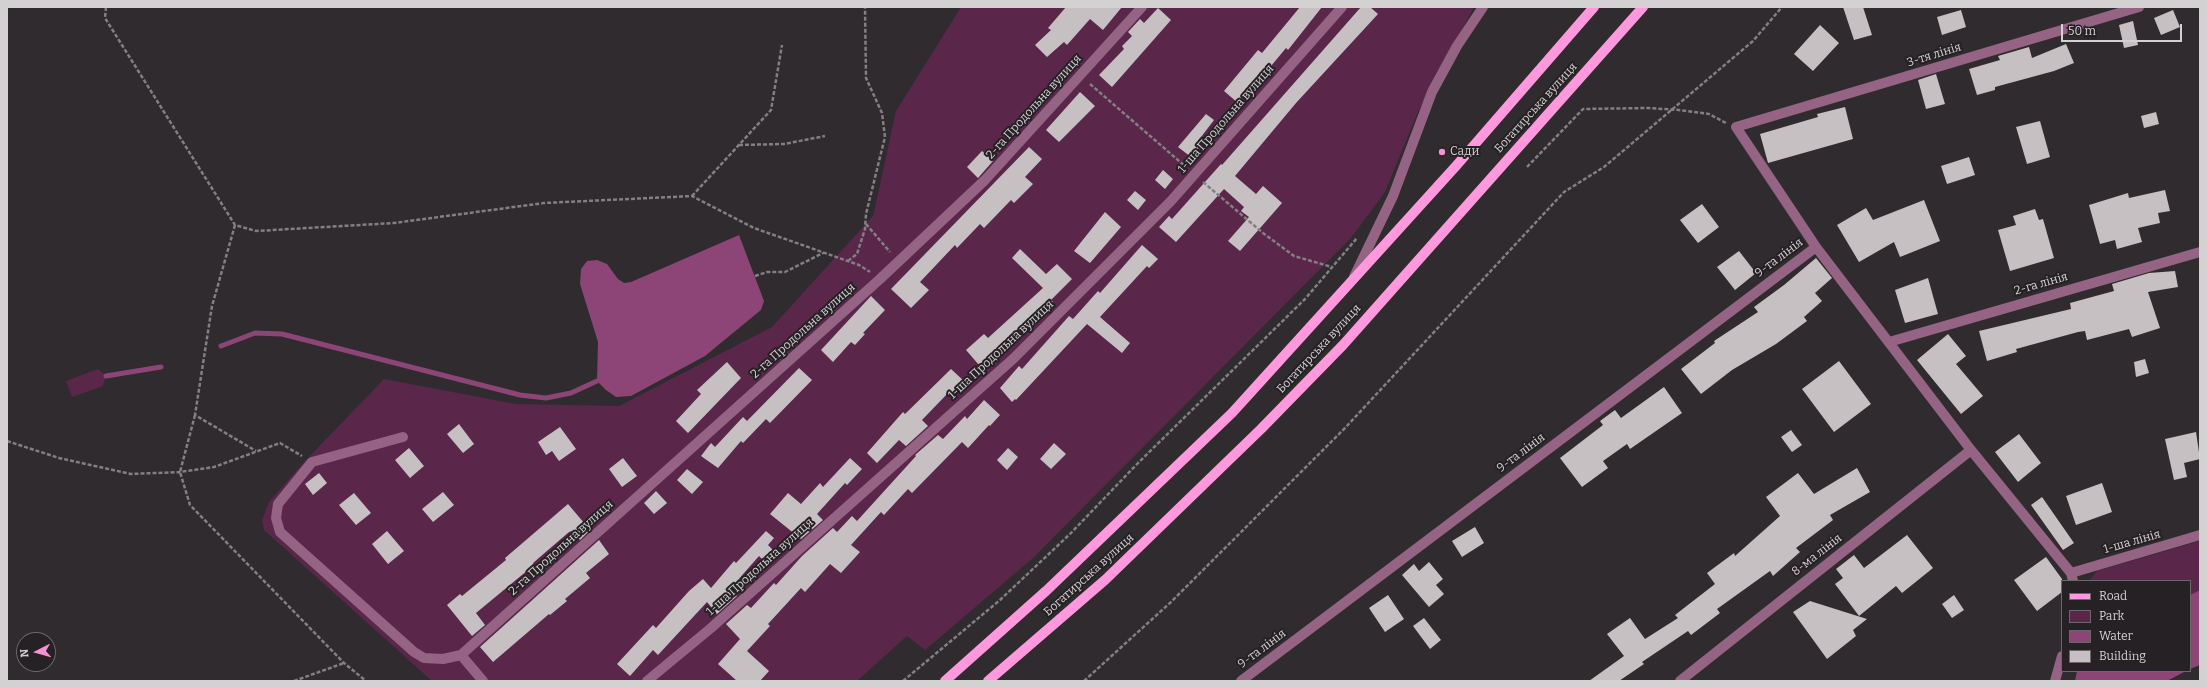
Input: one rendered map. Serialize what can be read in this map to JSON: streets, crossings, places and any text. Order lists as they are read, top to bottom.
{
  "streets": {
    "main road": ["Богатирська вулиця"],
    "street": [
      "3-тя лінія",
      "2-га Продольна вулиця",
      "1-ша Продольна вулиця",
      "9-та лінія",
      "2-га лінія",
      "1-ша лінія",
      "8-ма лінія"
    ]
  },
  "places": ["Сади"],
  "legend": [
    "Road",
    "Park",
    "Water",
    "Building"
  ],
  "scale_bar": "50 m",
  "north": "left"
}
